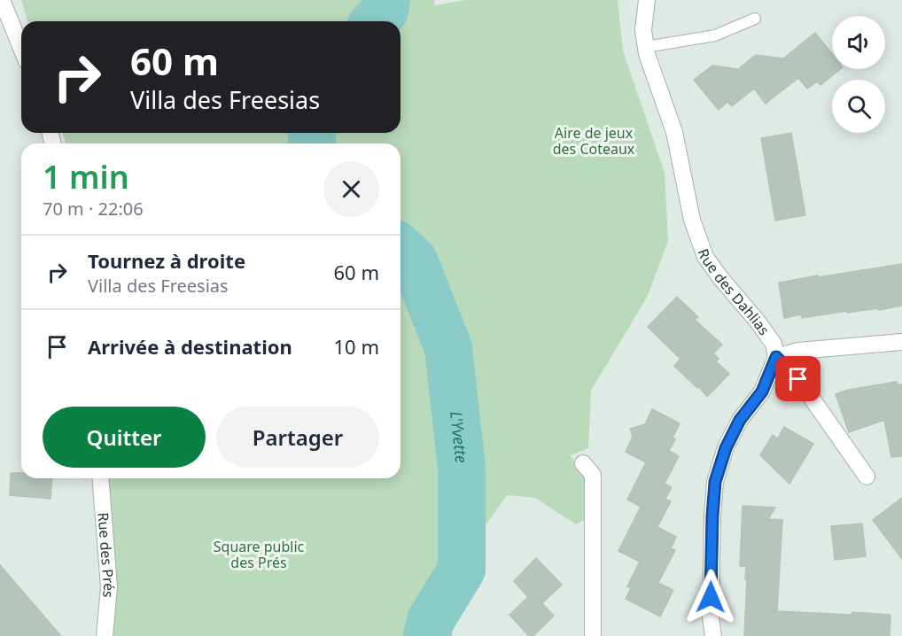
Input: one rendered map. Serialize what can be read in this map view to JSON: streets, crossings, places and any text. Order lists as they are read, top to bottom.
{
  "streets": {
    "street": ["Rue des Dahlias", "Rue des Prés"]
  },
  "water": ["L'Yvette"],
  "parks": ["Aire de jeux des Coteaux", "Square public des Prés"],
  "page": {
    "turn": ["60 m", "Villa des Freesias"],
    "heading": ["1 min", "70 m · 22:06"],
    "list": [
      {
        "name": "Tournez à droite",
        "note": "Villa des Freesias",
        "value": "60 m"
      },
      {
        "name": "Arrivée à destination",
        "value": "10 m"
      }
    ],
    "buttons": ["Quitter", "Partager"]
  }
}
